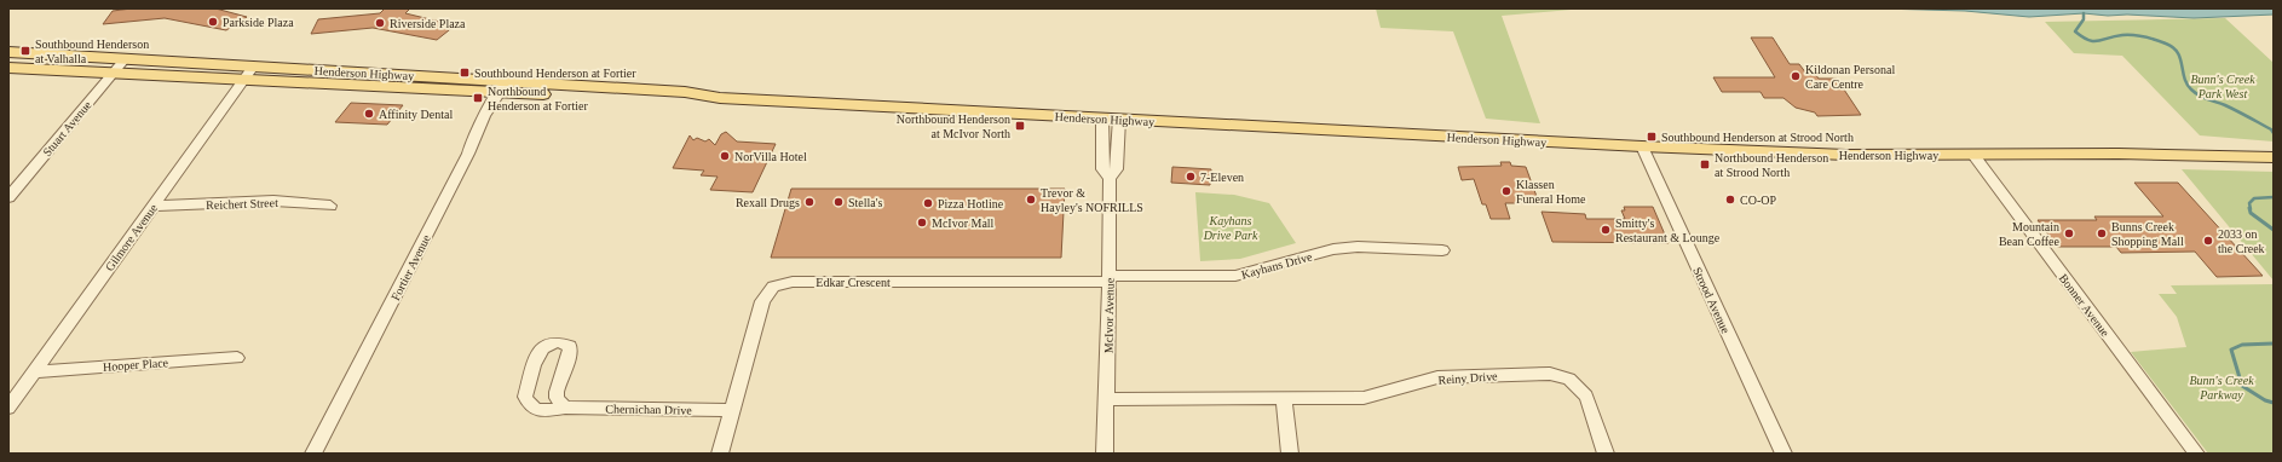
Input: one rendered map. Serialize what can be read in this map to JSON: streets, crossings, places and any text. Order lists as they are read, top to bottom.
{
  "streets": {
    "main road": ["Henderson Highway"],
    "street": [
      "Stuart Avenue",
      "Reichert Street",
      "Gilmore Avenue",
      "Kayhans Drive",
      "Fortier Avenue",
      "Edkar Crescent",
      "Strood Avenue",
      "Bonner Avenue",
      "McIvor Avenue",
      "Hooper Place",
      "Reiny Drive",
      "Chernichan Drive"
    ]
  },
  "crossings": [
    ["Henderson Highway", "Stuart Avenue"],
    ["Henderson Highway", "Gilmore Avenue"],
    ["Henderson Highway", "Fortier Avenue"],
    ["Henderson Highway", "Strood Avenue"],
    ["Henderson Highway", "Bonner Avenue"],
    ["Henderson Highway", "McIvor Avenue"],
    ["Reichert Street", "Gilmore Avenue"],
    ["Gilmore Avenue", "Hooper Place"],
    ["Kayhans Drive", "Edkar Crescent"],
    ["Kayhans Drive", "McIvor Avenue"],
    ["Edkar Crescent", "McIvor Avenue"],
    ["Edkar Crescent", "Chernichan Drive"],
    ["McIvor Avenue", "Reiny Drive"]
  ],
  "parks": ["Bunn's Creek Park West", "Kayhans Drive Park", "Bunn's Creek Parkway"],
  "places": {
    "other": [
      "Parkside Plaza",
      "Riverside Plaza",
      "Kildonan Personal Care Centre",
      "Affinity Dental",
      "NorVilla Hotel",
      "7-Eleven",
      "Klassen Funeral Home",
      "Trevor & Hayley's NOFRILLS",
      "CO-OP",
      "Rexall Drugs",
      "Stella's",
      "Pizza Hotline",
      "McIvor Mall",
      "Smitty's Restaurant & Lounge",
      "Mountain Bean Coffee",
      "Bunns Creek Shopping Mall",
      "2033 on the Creek"
    ],
    "transit": [
      "Southbound Henderson at Valhalla",
      "Southbound Henderson at Fortier",
      "Northbound Henderson at Fortier",
      "Northbound Henderson at McIvor North",
      "Southbound Henderson at Strood North",
      "Northbound Henderson at Strood North"
    ]
  }
}
